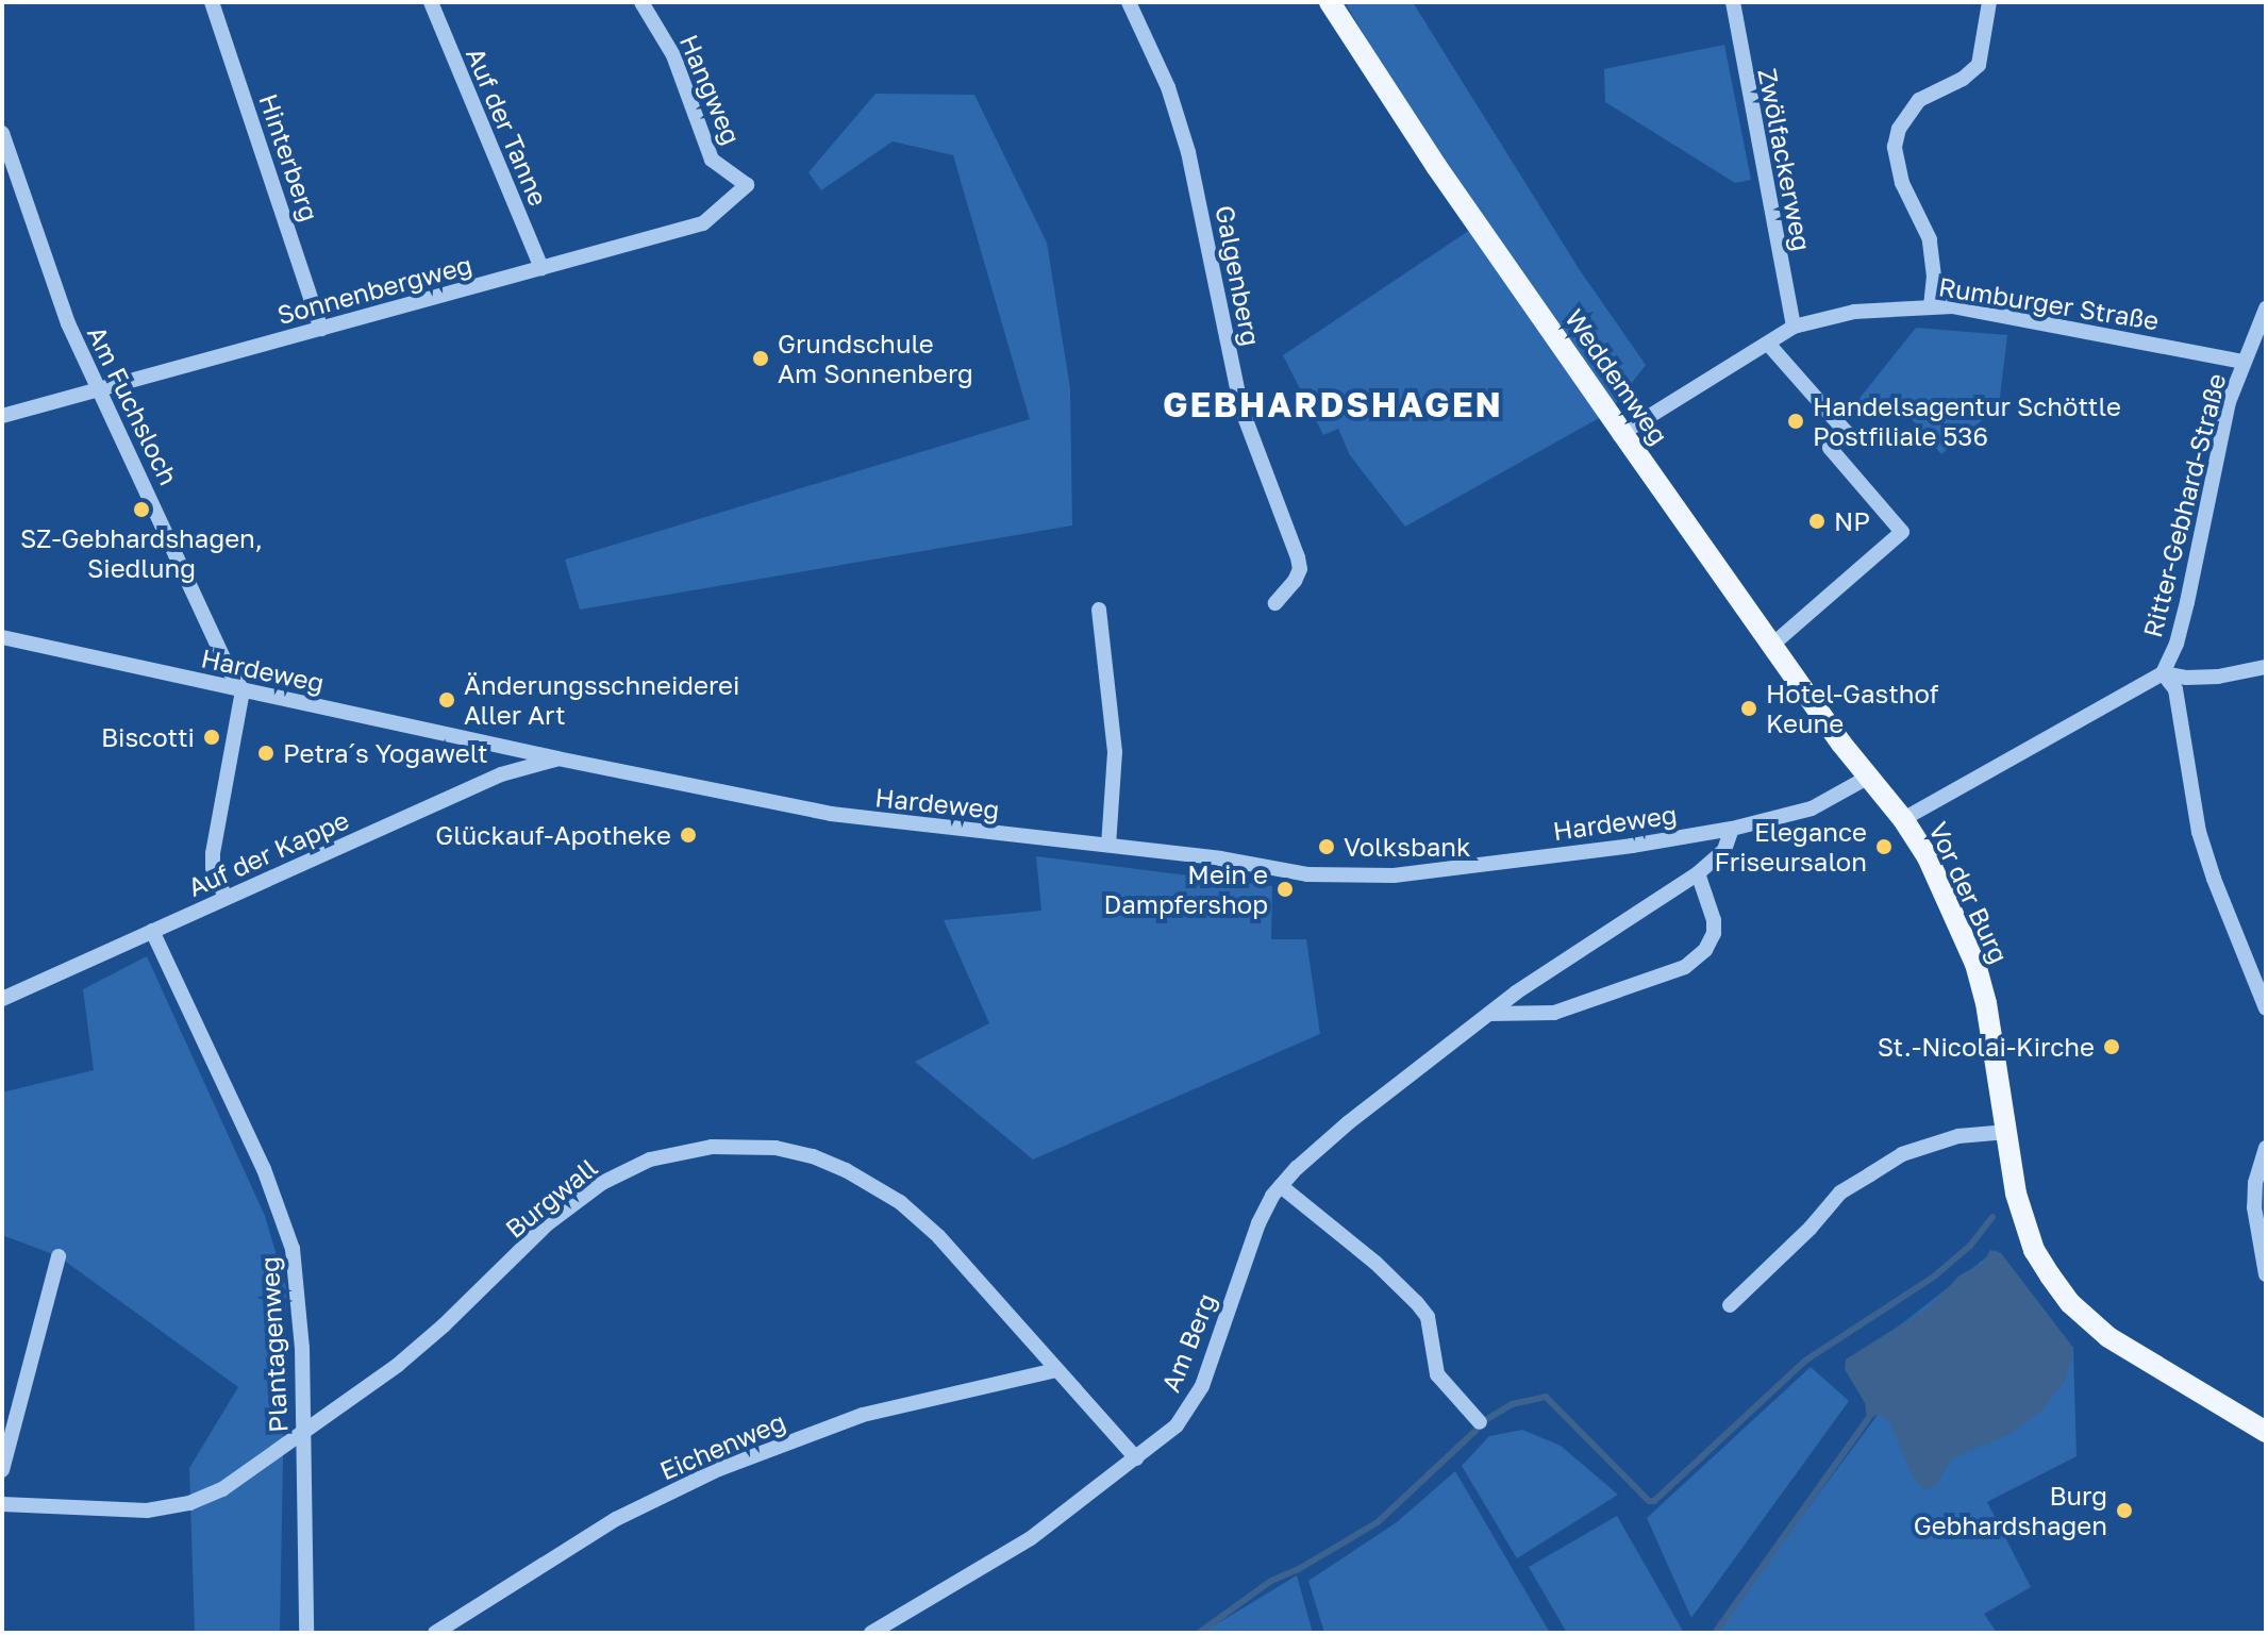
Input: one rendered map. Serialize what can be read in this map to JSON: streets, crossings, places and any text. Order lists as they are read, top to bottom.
{
  "streets": {
    "main road": ["Weddemweg", "Vor der Burg"],
    "street": [
      "Hangweg",
      "Auf der Tanne",
      "Hinterberg",
      "Zwölfackerweg",
      "Galgenberg",
      "Sonnenbergweg",
      "Rumburger Straße",
      "Am Fuchsloch",
      "Ritter-Gebhard-Straße",
      "Hardeweg",
      "Auf der Kappe",
      "Burgwall",
      "Am Berg",
      "Plantagenweg",
      "Eichenweg"
    ]
  },
  "crossings": [
    ["Hangweg", "Sonnenbergweg"],
    ["Auf der Tanne", "Sonnenbergweg"],
    ["Hinterberg", "Sonnenbergweg"],
    ["Zwölfackerweg", "Rumburger Straße"],
    ["Sonnenbergweg", "Am Fuchsloch"],
    ["Rumburger Straße", "Weddemweg"],
    ["Rumburger Straße", "Ritter-Gebhard-Straße"],
    ["Weddemweg", "Hardeweg"],
    ["Weddemweg", "Vor der Burg"],
    ["Am Fuchsloch", "Hardeweg"],
    ["Ritter-Gebhard-Straße", "Vor der Burg"],
    ["Hardeweg", "Auf der Kappe"],
    ["Hardeweg", "Vor der Burg"],
    ["Hardeweg", "Am Berg"],
    ["Auf der Kappe", "Plantagenweg"],
    ["Burgwall", "Am Berg"],
    ["Burgwall", "Plantagenweg"],
    ["Burgwall", "Eichenweg"]
  ],
  "districts": ["GEBHARDSHAGEN"],
  "places": [
    "Grundschule Am Sonnenberg",
    "Handelsagentur Schöttle Postfiliale 536",
    "SZ-Gebhardshagen, Siedlung",
    "NP",
    "Änderungsschneiderei Aller Art",
    "Hotel-Gasthof Keune",
    "Biscotti",
    "Petra´s Yogawelt",
    "Glückauf-Apotheke",
    "Volksbank",
    "Elegance Friseursalon",
    "Mein e Dampfershop",
    "St.-Nicolai-Kirche",
    "Burg Gebhardshagen"
  ]
}
